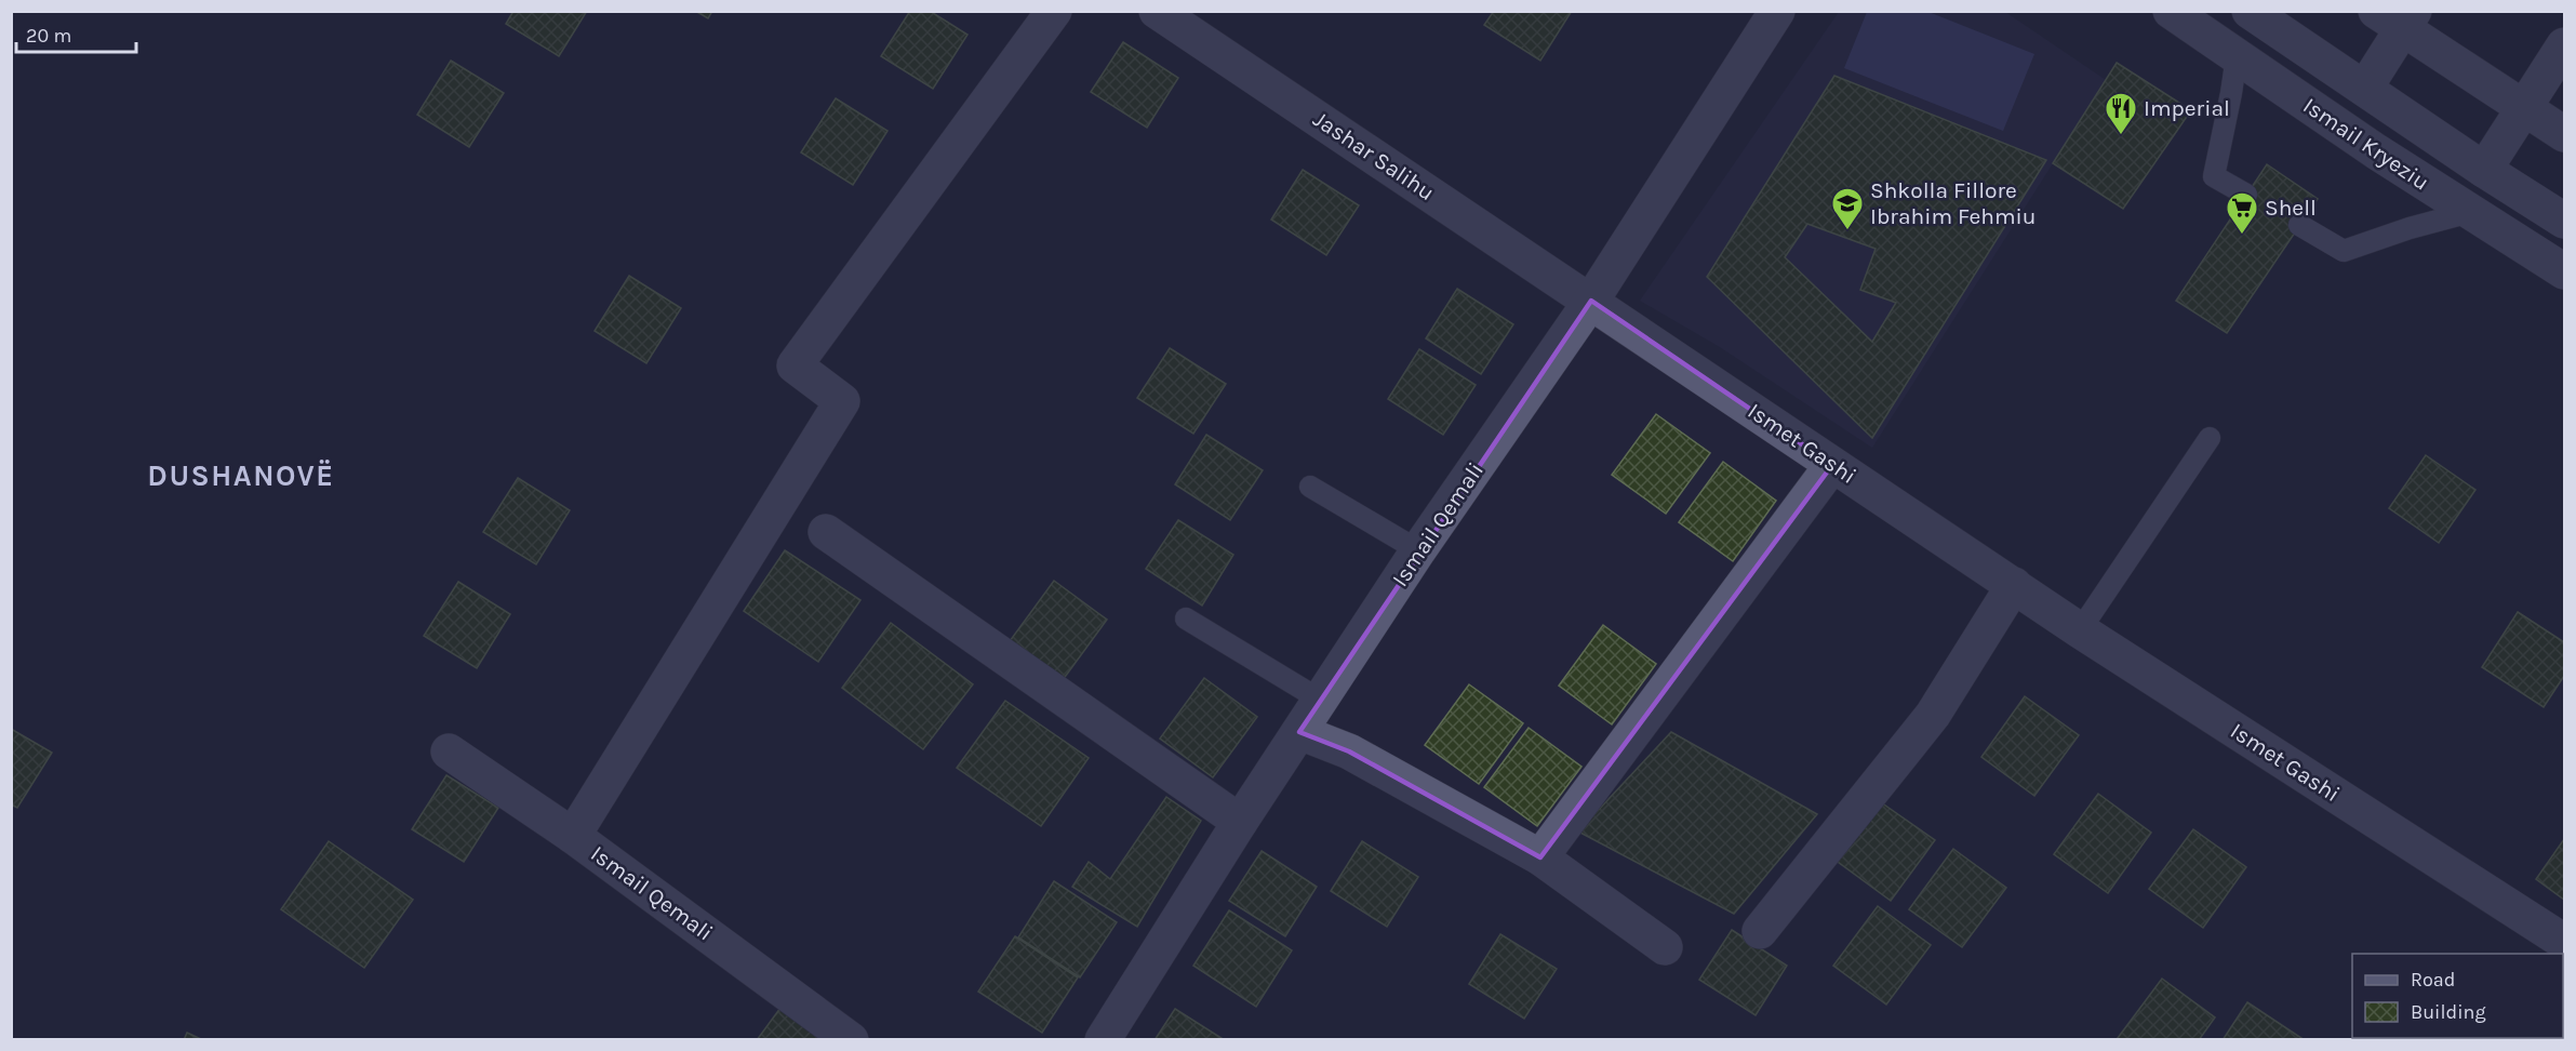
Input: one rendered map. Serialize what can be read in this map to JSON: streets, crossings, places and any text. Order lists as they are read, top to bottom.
{
  "streets": {
    "street": [
      "Ismail Kryeziu",
      "Jashar Salihu",
      "Ismet Gashi",
      "Ismail Qemali"
    ]
  },
  "crossings": [
    ["Jashar Salihu", "Ismet Gashi"],
    ["Jashar Salihu", "Ismail Qemali"],
    ["Ismet Gashi", "Ismail Qemali"]
  ],
  "districts": ["DUSHANOVË"],
  "places": {
    "restaurant": ["Imperial"],
    "school or university": ["Shkolla Fillore Ibrahim Fehmiu"],
    "supermarket": ["Shell"]
  },
  "legend": ["Road", "Building"],
  "scale_bar": "20 m"
}
